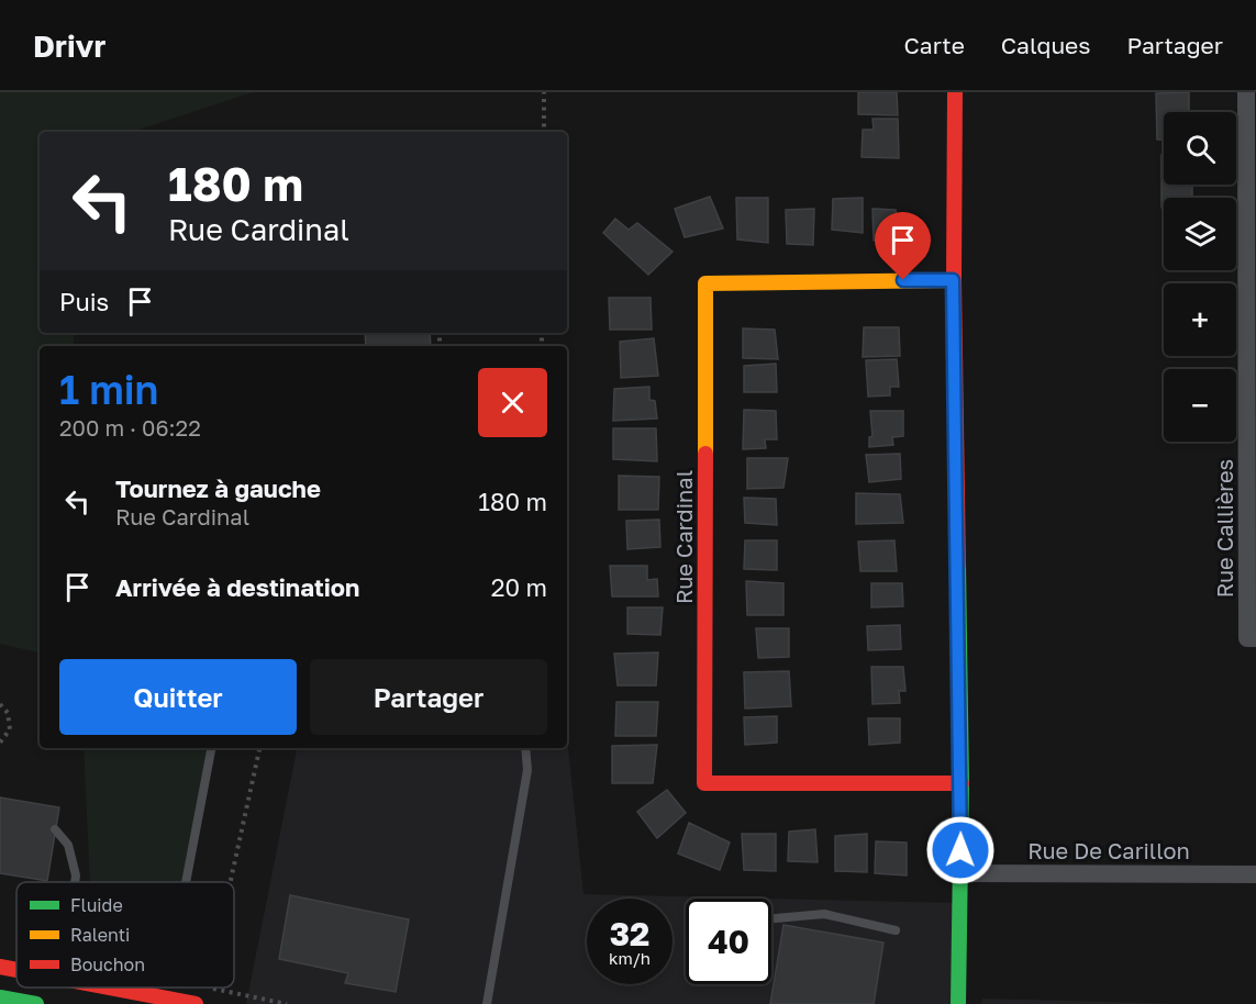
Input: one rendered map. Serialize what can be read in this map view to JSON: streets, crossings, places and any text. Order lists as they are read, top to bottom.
{
  "streets": {
    "street": ["Rue Callières", "Rue Cardinal", "Rue De Carillon"]
  },
  "legend": ["Fluide", "Ralenti", "Bouchon"],
  "page": {
    "header": "Drivr",
    "nav": ["Carte", "Calques", "Partager"],
    "map_buttons": ["+", "−"],
    "turn": ["180 m", "Rue Cardinal"],
    "then": "Puis",
    "heading": ["1 min", "200 m · 06:22"],
    "list": [
      {
        "name": "Tournez à gauche",
        "note": "Rue Cardinal",
        "value": "180 m"
      },
      {
        "name": "Arrivée à destination",
        "value": "20 m"
      }
    ],
    "buttons": ["Quitter", "Partager"],
    "speed": "32 km/h",
    "limit": "40"
  }
}
